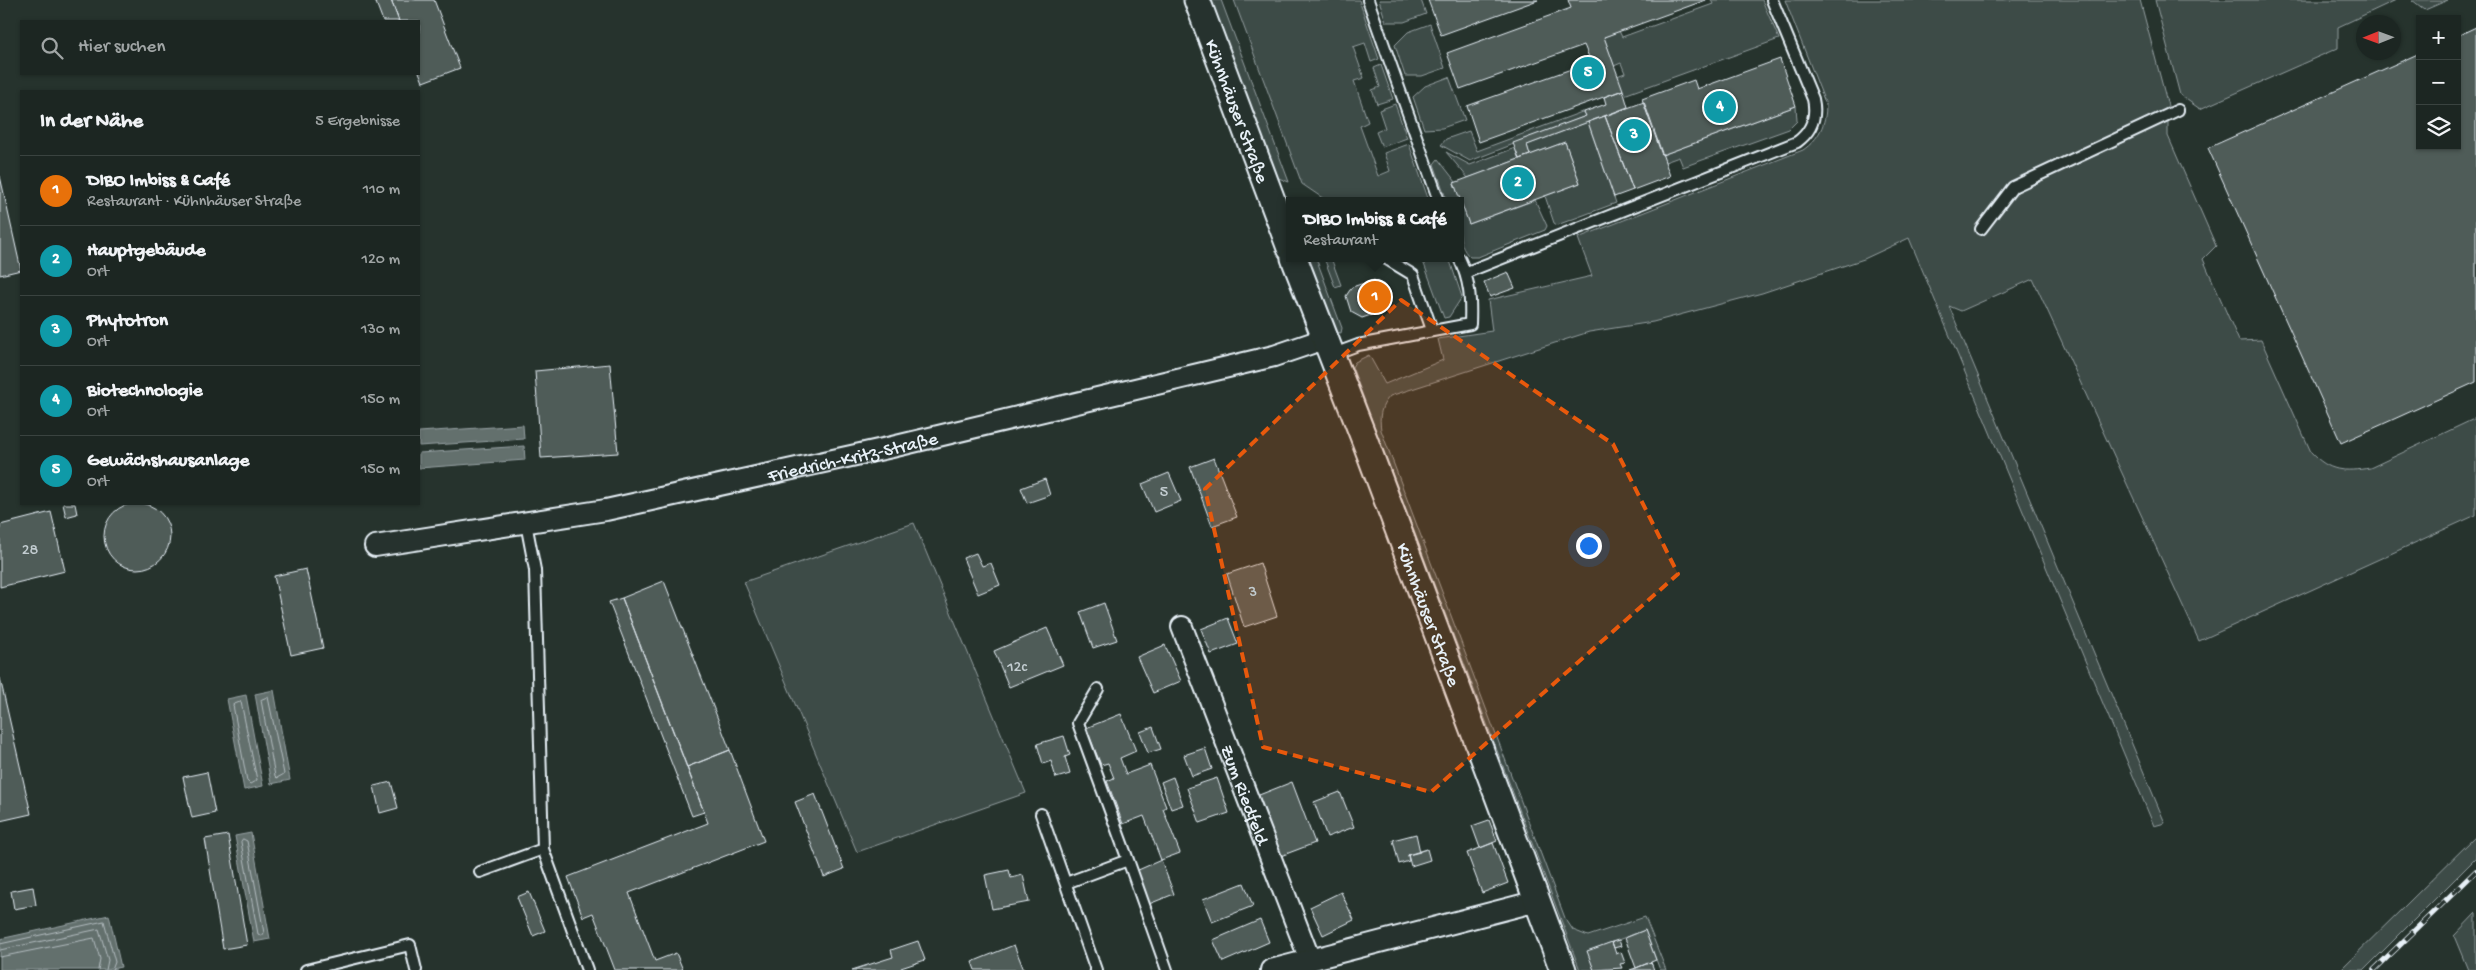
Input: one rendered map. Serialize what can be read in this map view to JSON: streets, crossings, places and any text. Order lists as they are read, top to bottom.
{
  "streets": {
    "street": ["Kühnhäuser Straße", "Friedrich-Kritz-Straße", "Zum Riedfeld"]
  },
  "crossings": [
    ["Kühnhäuser Straße", "Friedrich-Kritz-Straße"]
  ],
  "house_numbers": [
    "5",
    "28",
    "3",
    "12c"
  ],
  "north": "left",
  "page": {
    "map_buttons": ["+", "−"],
    "search": "Hier suchen",
    "pins": [
      "5",
      "4",
      "3",
      "2",
      "1"
    ],
    "heading": ["In der Nähe", "5 Ergebnisse"],
    "list": [
      {
        "mark": "1",
        "name": "DIBO Imbiss & Café",
        "note": "Restaurant · Kühnhäuser Straße",
        "value": "110 m"
      },
      {
        "mark": "2",
        "name": "Hauptgebäude",
        "note": "Ort",
        "value": "120 m"
      },
      {
        "mark": "3",
        "name": "Phytotron",
        "note": "Ort",
        "value": "130 m"
      },
      {
        "mark": "4",
        "name": "Biotechnologie",
        "note": "Ort",
        "value": "150 m"
      },
      {
        "mark": "5",
        "name": "Gewächshausanlage",
        "note": "Ort",
        "value": "150 m"
      }
    ],
    "popup": ["DIBO Imbiss & Café", "Restaurant"]
  }
}
